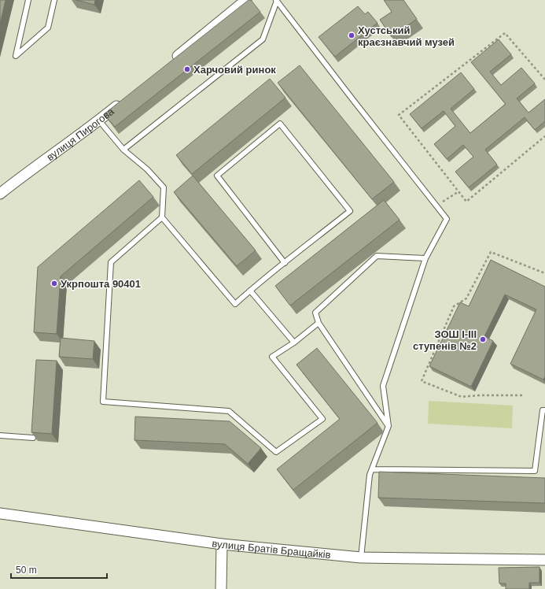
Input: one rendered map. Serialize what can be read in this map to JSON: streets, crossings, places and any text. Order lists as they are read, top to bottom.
{
  "streets": {
    "street": ["вулиця Пирогова", "вулиця Братів Бращайків"]
  },
  "places": [
    "Хустський краєзнавчий музей",
    "Харчовий ринок",
    "Укрпошта 90401",
    "ЗОШ І-ІІІ ступенів №2"
  ],
  "scale_bar": "50 m"
}
